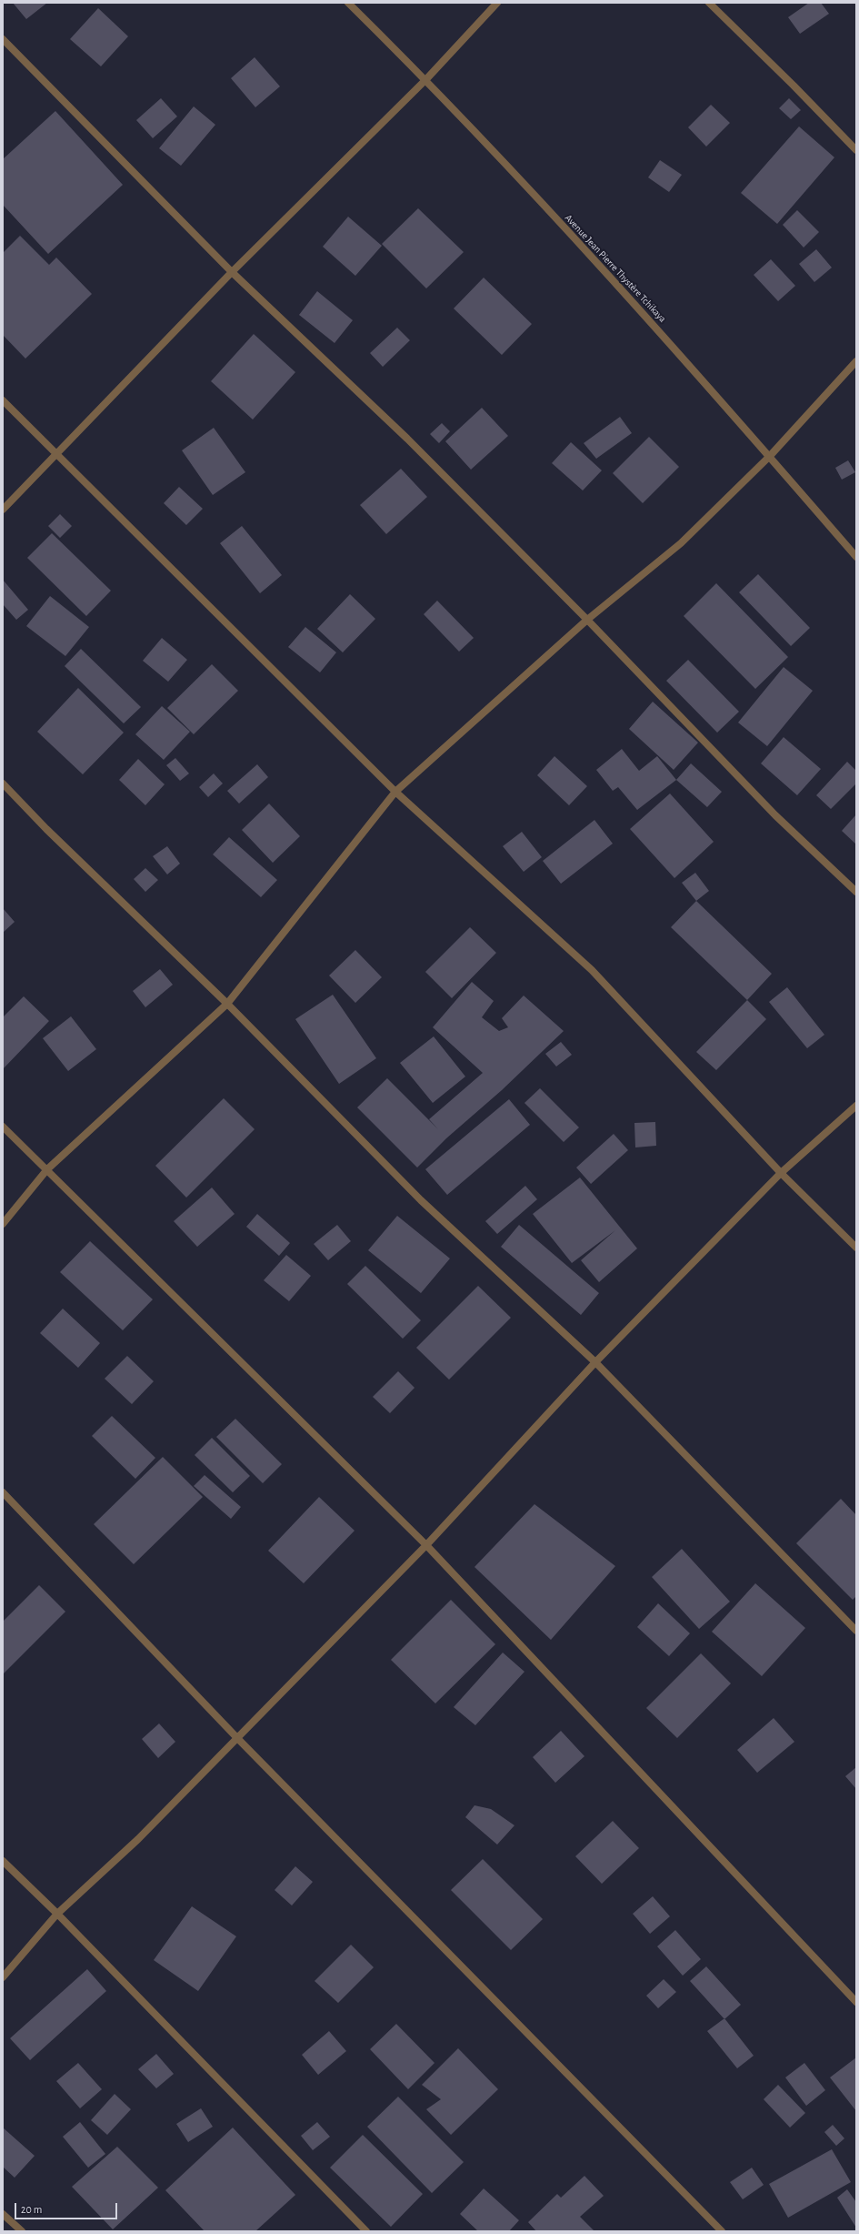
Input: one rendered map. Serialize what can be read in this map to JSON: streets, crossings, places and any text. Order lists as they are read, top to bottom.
{
  "streets": {
    "street": ["Avenue Jean Pierre Thystère Tchikaya"]
  },
  "scale_bar": "20 m"
}
